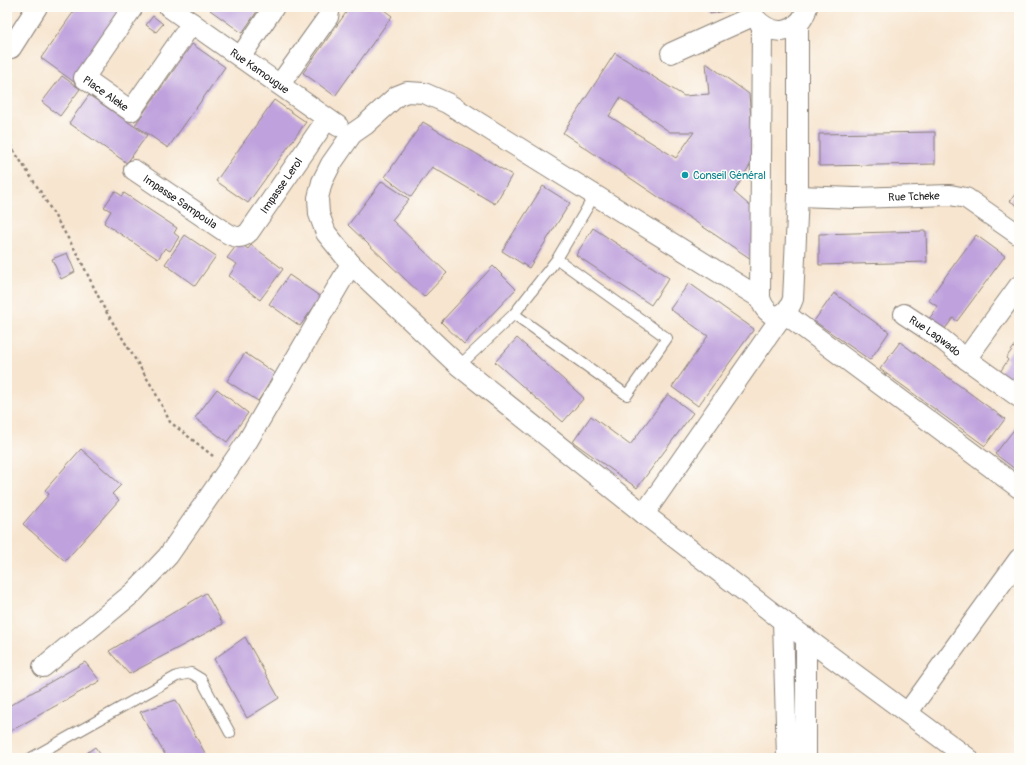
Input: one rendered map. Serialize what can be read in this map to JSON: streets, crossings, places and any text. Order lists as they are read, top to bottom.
{
  "streets": {
    "street": [
      "Rue Kamougue",
      "Place Aleke",
      "Impasse Lerol",
      "Rue Tcheke",
      "Impasse Sampoula",
      "Rue Lagwado"
    ]
  },
  "crossings": [
    ["Rue Kamougue", "Place Aleke"],
    ["Rue Kamougue", "Impasse Lerol"],
    ["Impasse Lerol", "Impasse Sampoula"]
  ],
  "places": ["Conseil Général"]
}
